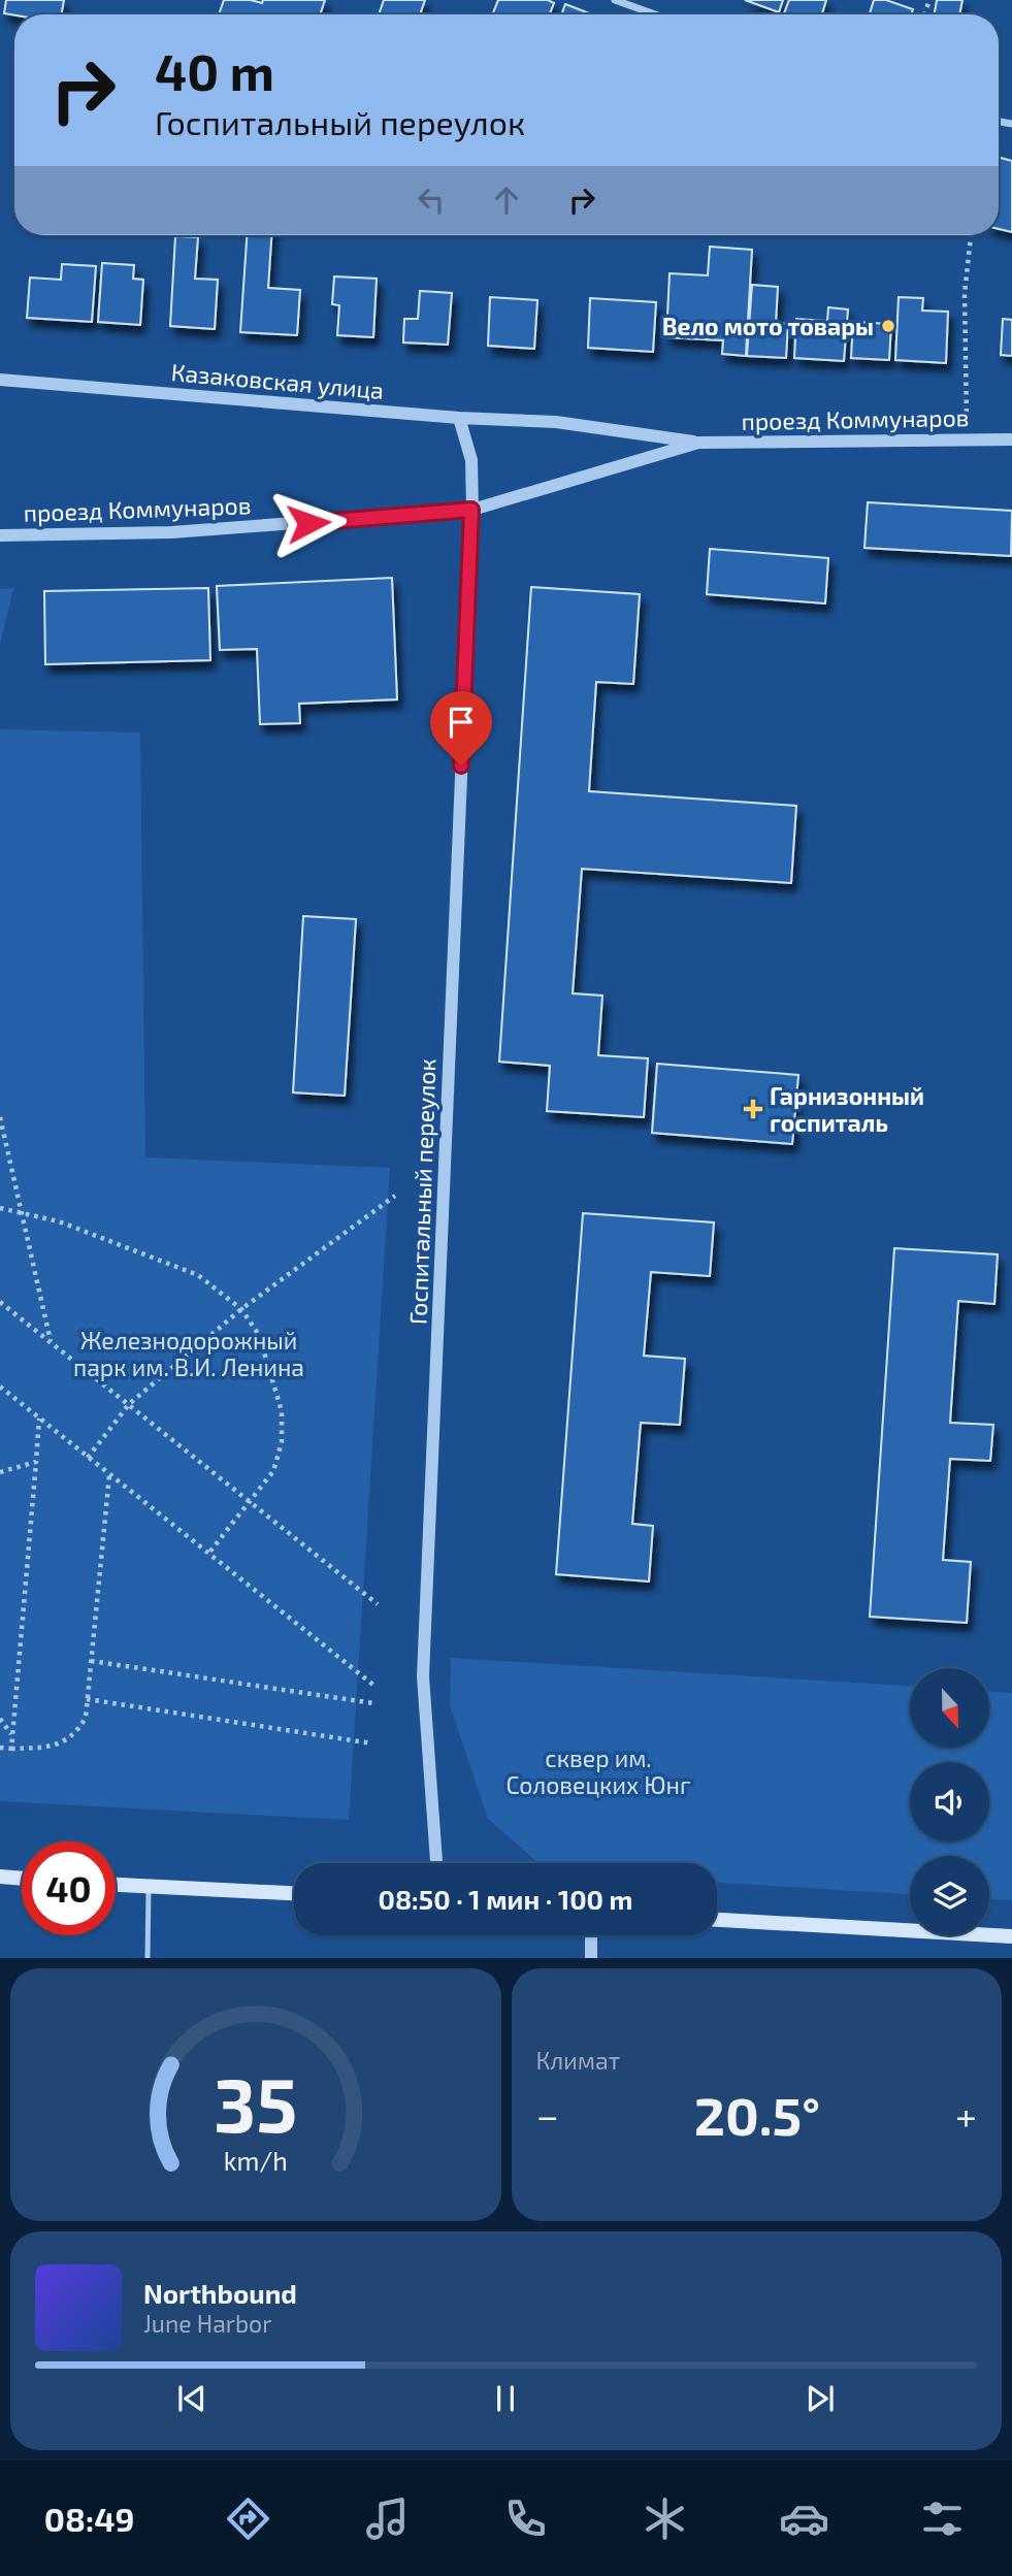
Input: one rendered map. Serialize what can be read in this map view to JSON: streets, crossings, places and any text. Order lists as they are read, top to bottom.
{
  "streets": {
    "street": ["Казаковская улица", "проезд Коммунаров", "Госпитальный переулок"]
  },
  "crossings": [
    ["Казаковская улица", "проезд Коммунаров"],
    ["проезд Коммунаров", "Госпитальный переулок"]
  ],
  "parks": ["Железнодорожный парк им. В.И. Ленина", "сквер им. Соловецких Юнг"],
  "places": {
    "other": ["Вело мото товары"],
    "health": ["Гарнизонный госпиталь"]
  },
  "north": "bottom",
  "page": {
    "turn": ["40 m", "Госпитальный переулок"],
    "limit": "40",
    "trip": "08:50 · 1 мин · 100 m",
    "tile": "Климат",
    "heat": ["−", "20.5°", "+"],
    "song": ["Northbound", "June Harbor"],
    "tabs": "08:49",
    "gauge": ["35", "km/h"]
  }
}
